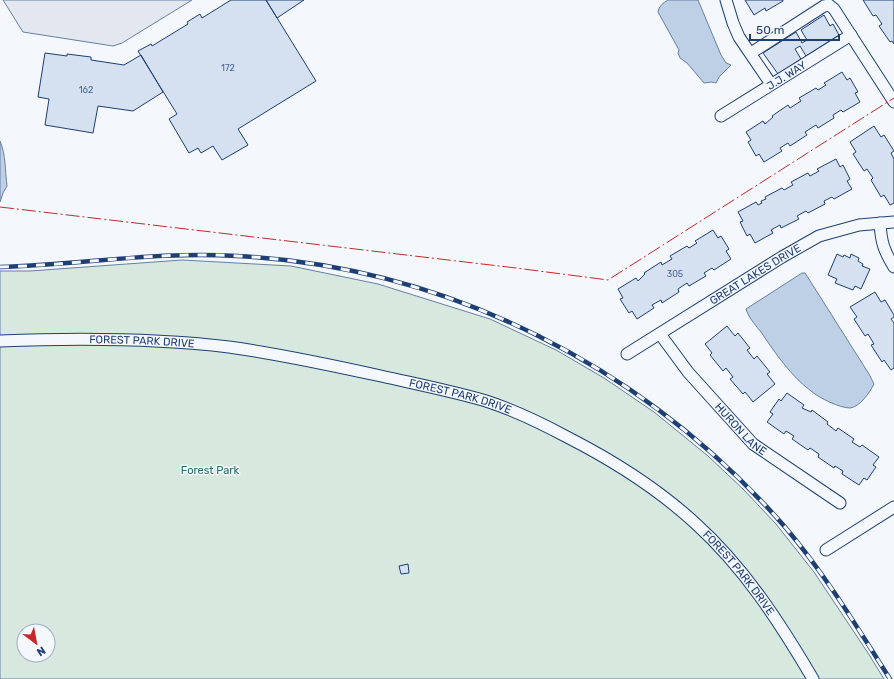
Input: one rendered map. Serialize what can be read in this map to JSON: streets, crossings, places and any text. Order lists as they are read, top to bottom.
{
  "streets": {
    "street": [
      "J.J. WAY",
      "GREAT LAKES DRIVE",
      "FOREST PARK DRIVE",
      "HURON LANE"
    ]
  },
  "crossings": [
    ["GREAT LAKES DRIVE", "HURON LANE"]
  ],
  "parks": ["Forest Park"],
  "house_numbers": ["172", "162", "305"],
  "scale_bar": "50 m",
  "north": "bottom right"
}
